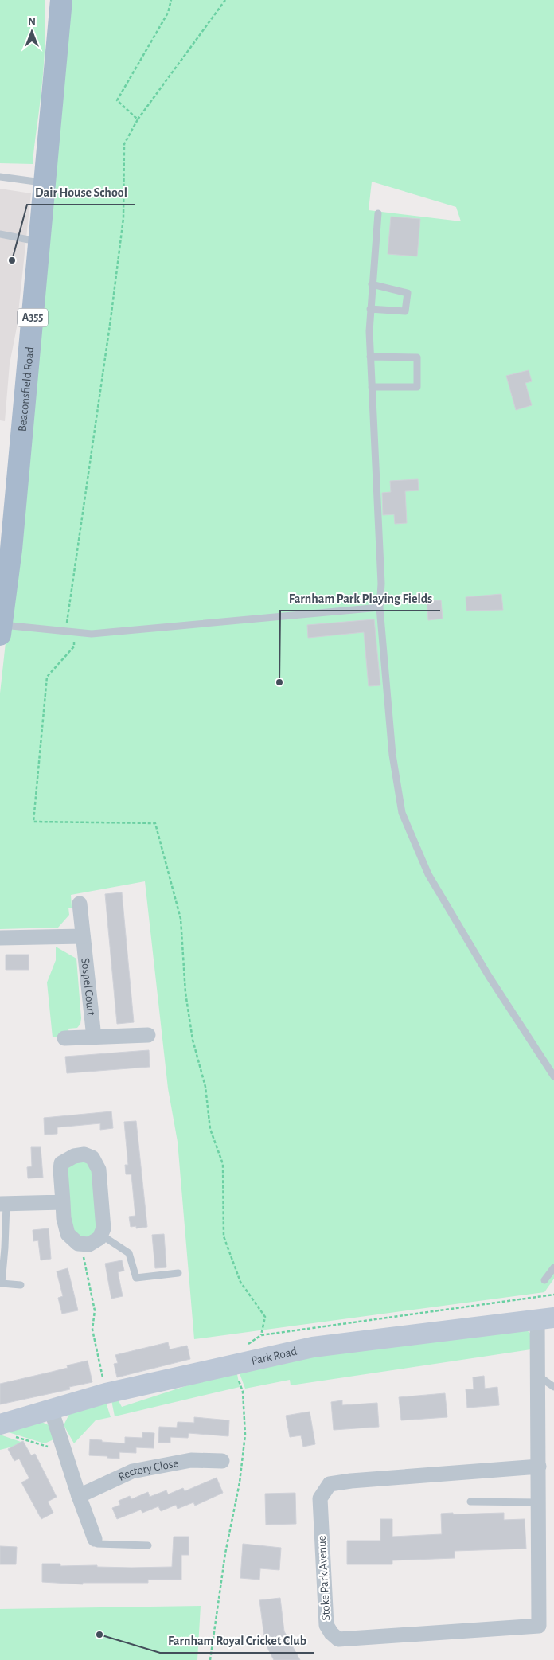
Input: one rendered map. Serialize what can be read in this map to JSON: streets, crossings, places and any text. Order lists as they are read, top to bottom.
{
  "streets": {
    "main road": ["A355", "Beaconsfield Road", "Park Road"],
    "street": ["Sospel Court", "Rectory Close", "Stoke Park Avenue"]
  },
  "crossings": [
    ["Park Road", "Stoke Park Avenue"]
  ],
  "places": ["Dair House School", "Farnham Park Playing Fields", "Farnham Royal Cricket Club"],
  "north": "top"
}
